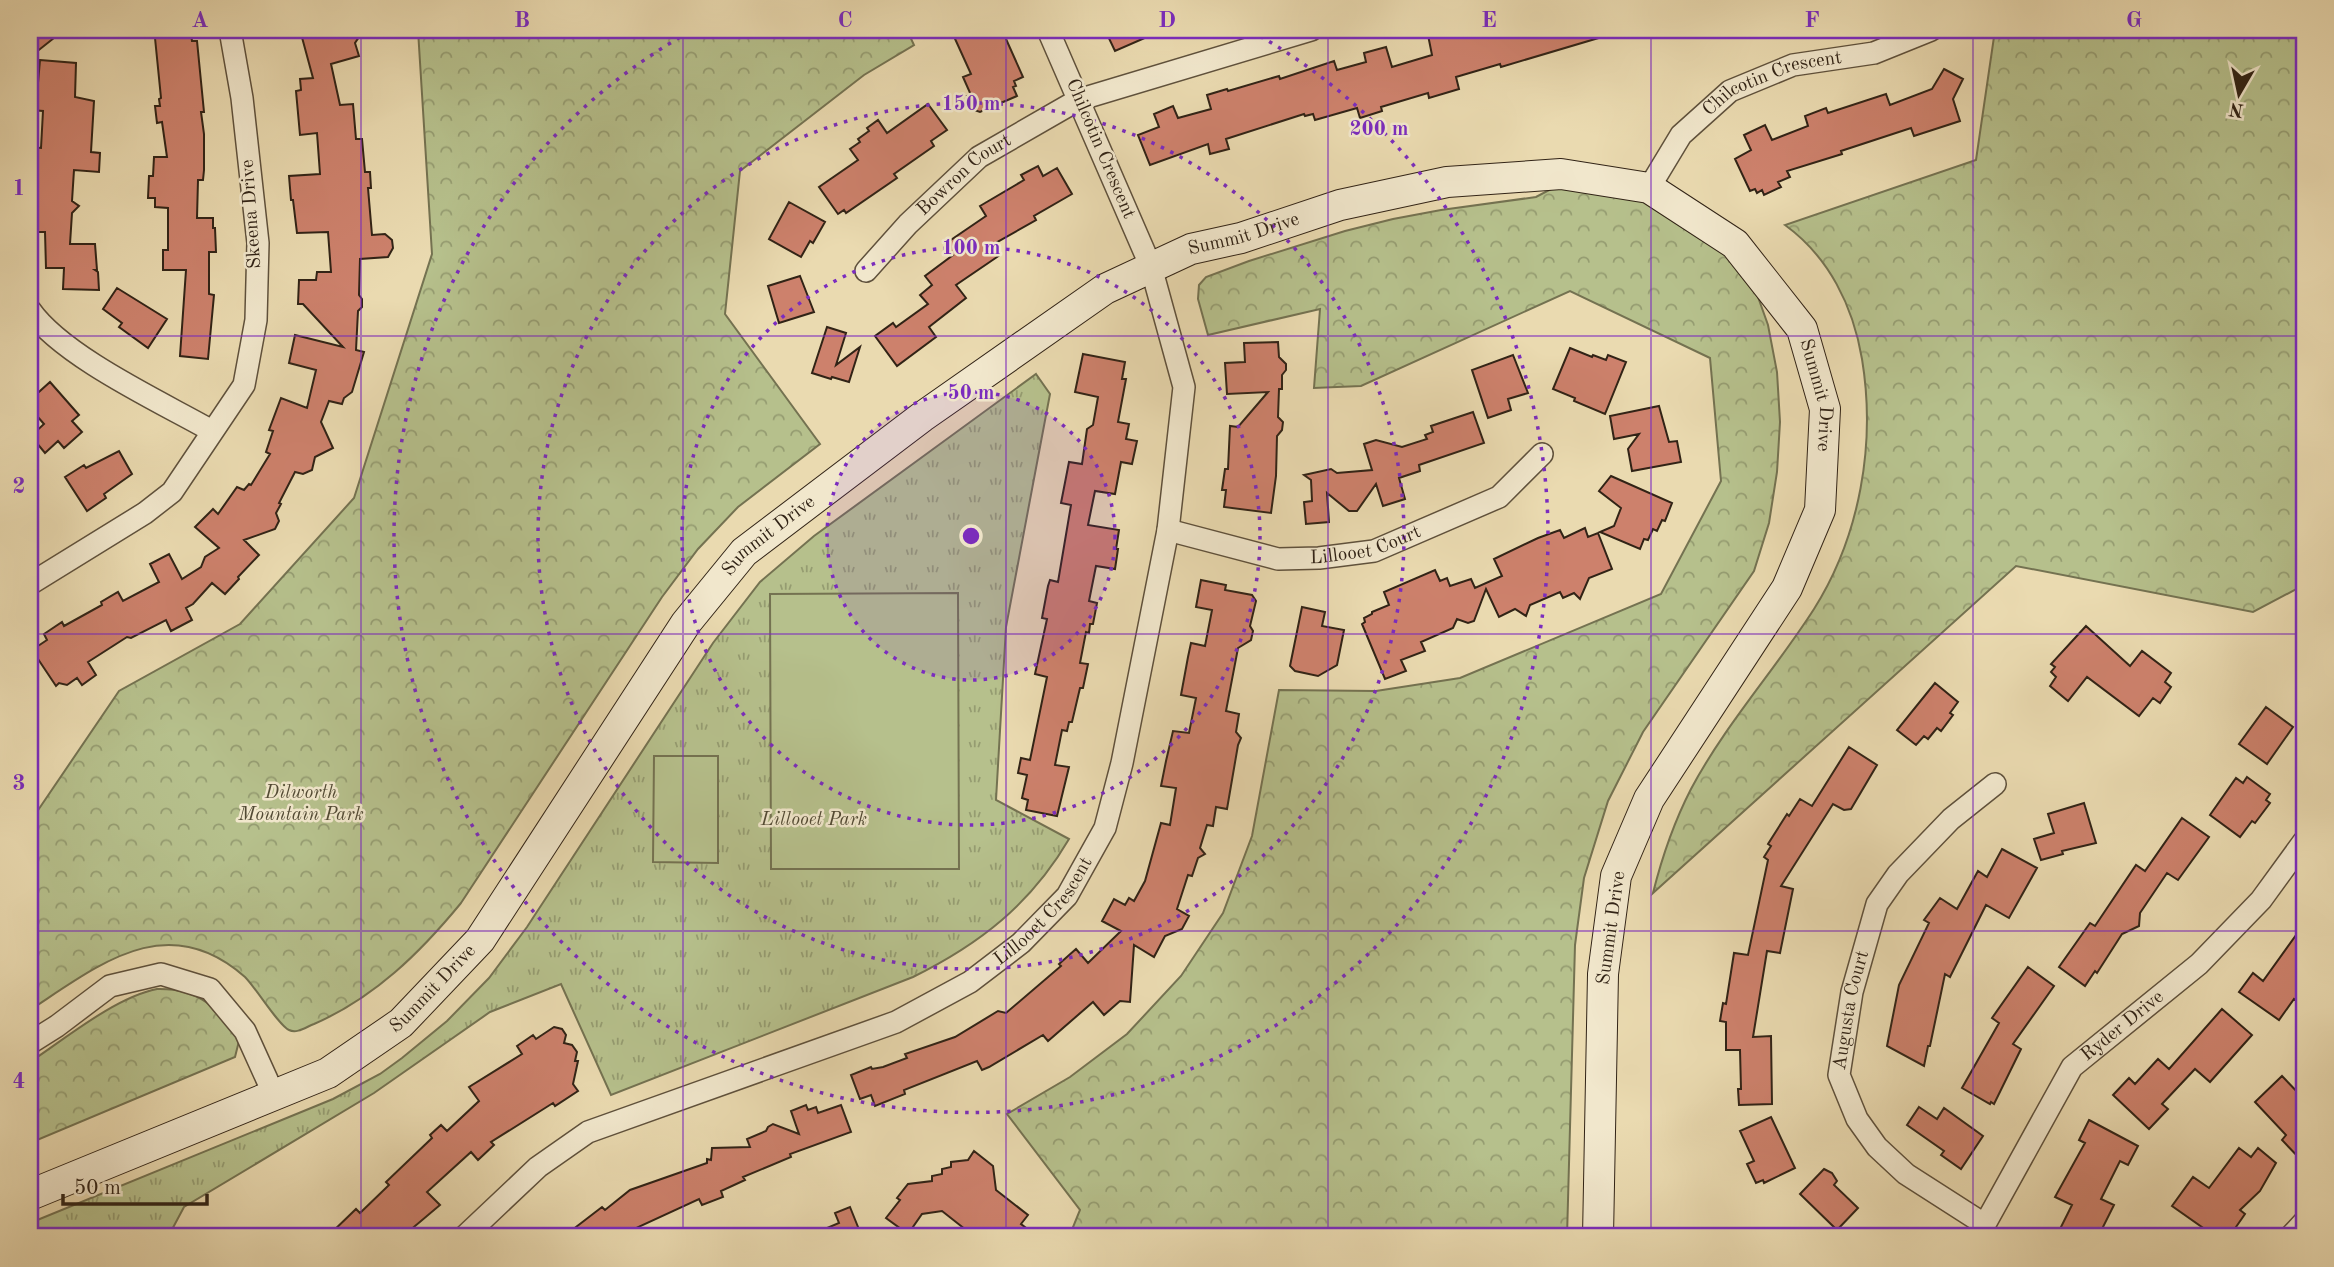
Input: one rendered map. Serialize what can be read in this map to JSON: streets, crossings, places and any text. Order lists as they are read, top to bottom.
{
  "streets": {
    "street": [
      "Chilcotin Crescent",
      "Bowron Court",
      "Skeena Drive",
      "Summit Drive",
      "Lillooet Court",
      "Lillooet Crescent",
      "Augusta Court",
      "Ryder Drive"
    ]
  },
  "crossings": [
    ["Chilcotin Crescent", "Bowron Court"],
    ["Chilcotin Crescent", "Summit Drive"],
    ["Chilcotin Crescent", "Lillooet Crescent"],
    ["Summit Drive", "Lillooet Crescent"],
    ["Lillooet Court", "Lillooet Crescent"],
    ["Augusta Court", "Ryder Drive"]
  ],
  "parks": ["Dilworth Mountain Park", "Lillooet Park"],
  "scale_bar": "50 m",
  "north": "bottom",
  "grid": {
    "columns": [
      "A",
      "B",
      "C",
      "D",
      "E",
      "F",
      "G"
    ],
    "rows": [
      "1",
      "2",
      "3",
      "4"
    ]
  },
  "rings": [
    "150 m",
    "200 m",
    "100 m",
    "50 m"
  ]
}
